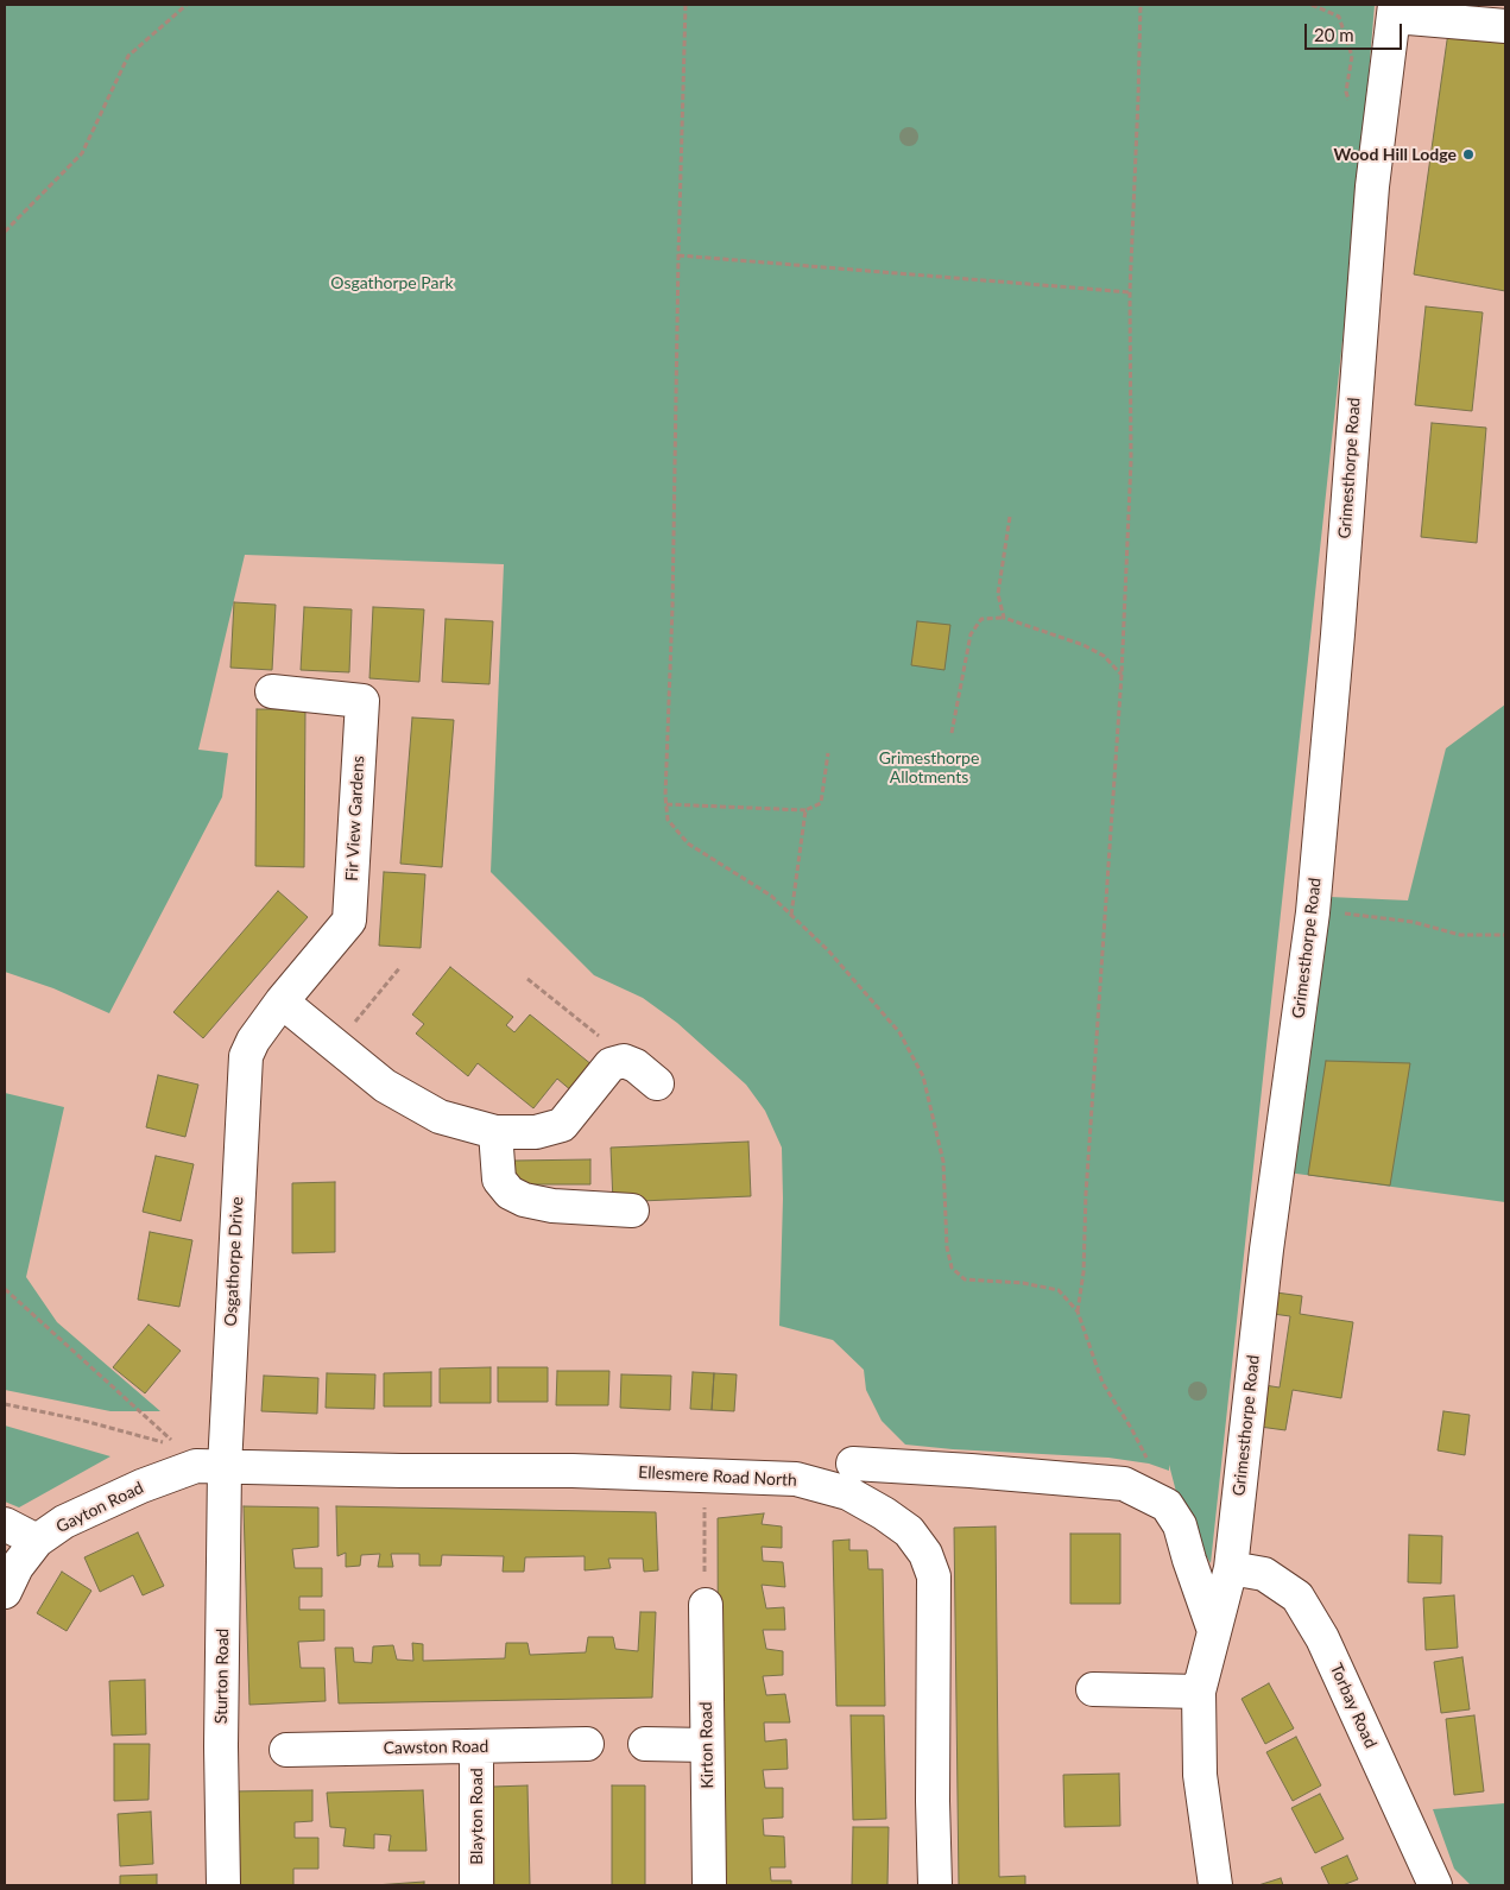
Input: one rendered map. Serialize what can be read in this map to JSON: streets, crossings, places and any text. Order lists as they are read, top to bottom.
{
  "streets": {
    "street": [
      "Grimesthorpe Road",
      "Fir View Gardens",
      "Osgathorpe Drive",
      "Ellesmere Road North",
      "Gayton Road",
      "Sturton Road",
      "Torbay Road",
      "Kirton Road",
      "Cawston Road",
      "Blayton Road"
    ]
  },
  "crossings": [
    ["Grimesthorpe Road", "Torbay Road"],
    ["Fir View Gardens", "Osgathorpe Drive"],
    ["Osgathorpe Drive", "Ellesmere Road North"],
    ["Osgathorpe Drive", "Gayton Road"],
    ["Osgathorpe Drive", "Sturton Road"],
    ["Ellesmere Road North", "Gayton Road"],
    ["Ellesmere Road North", "Sturton Road"],
    ["Gayton Road", "Sturton Road"],
    ["Cawston Road", "Blayton Road"]
  ],
  "parks": ["Osgathorpe Park", "Grimesthorpe Allotments"],
  "places": ["Wood Hill Lodge"],
  "scale_bar": "20 m"
}
